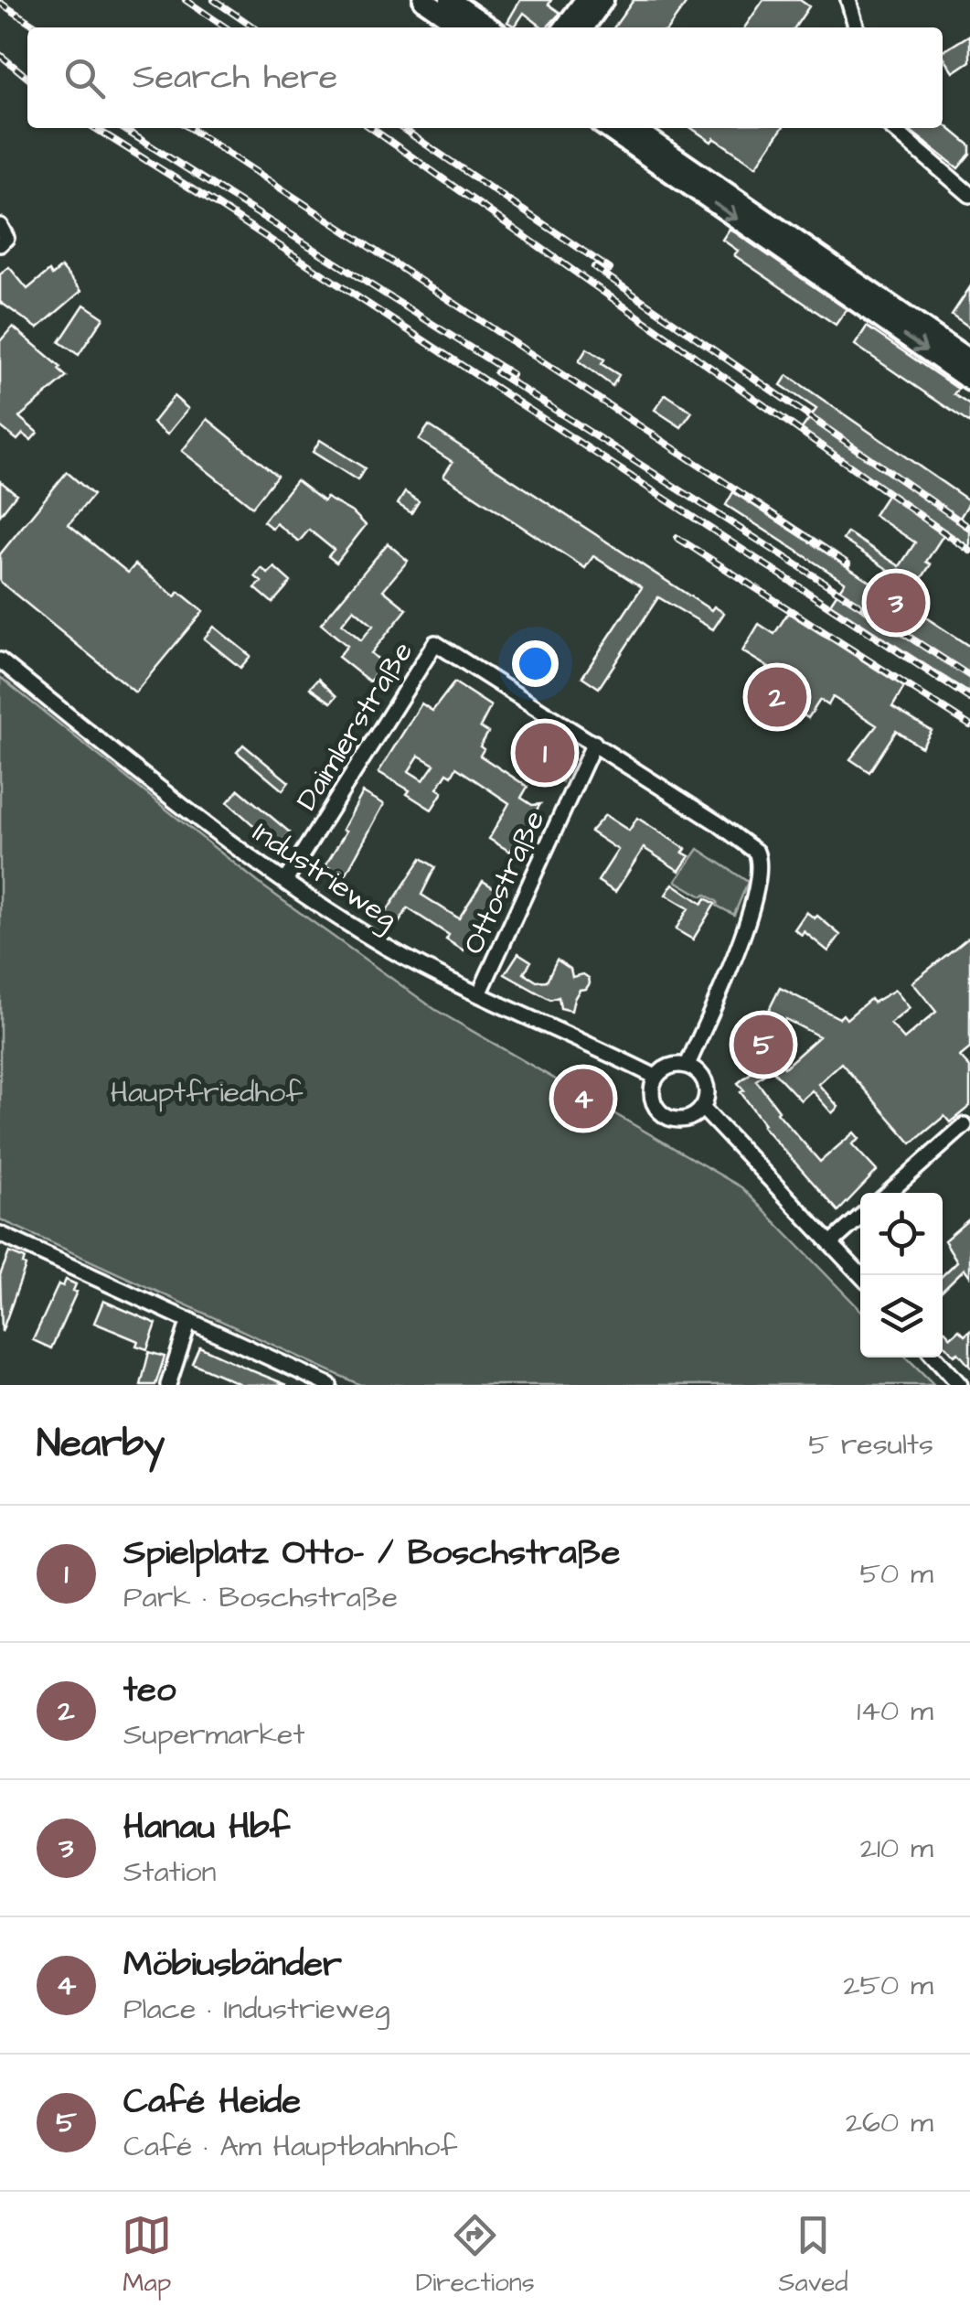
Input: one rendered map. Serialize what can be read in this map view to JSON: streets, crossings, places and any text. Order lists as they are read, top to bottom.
{
  "streets": {
    "street": ["Daimlerstraße", "Industrieweg", "Ottostraße"]
  },
  "crossings": [
    ["Daimlerstraße", "Industrieweg"],
    ["Daimlerstraße", "Ottostraße"],
    ["Industrieweg", "Ottostraße"]
  ],
  "parks": ["Hauptfriedhof"],
  "page": {
    "search": "Search here",
    "pins": [
      "3",
      "2",
      "1",
      "5",
      "4"
    ],
    "heading": ["Nearby", "5 results"],
    "list": [
      {
        "mark": "1",
        "name": "Spielplatz Otto- / Boschstraße",
        "note": "Park · Boschstraße",
        "value": "50 m"
      },
      {
        "mark": "2",
        "name": "teo",
        "note": "Supermarket",
        "value": "140 m"
      },
      {
        "mark": "3",
        "name": "Hanau Hbf",
        "note": "Station",
        "value": "210 m"
      },
      {
        "mark": "4",
        "name": "Möbiusbänder",
        "note": "Place · Industrieweg",
        "value": "250 m"
      },
      {
        "mark": "5",
        "name": "Café Heide",
        "note": "Café · Am Hauptbahnhof",
        "value": "260 m"
      }
    ],
    "nav": ["Map", "Directions", "Saved"]
  }
}
